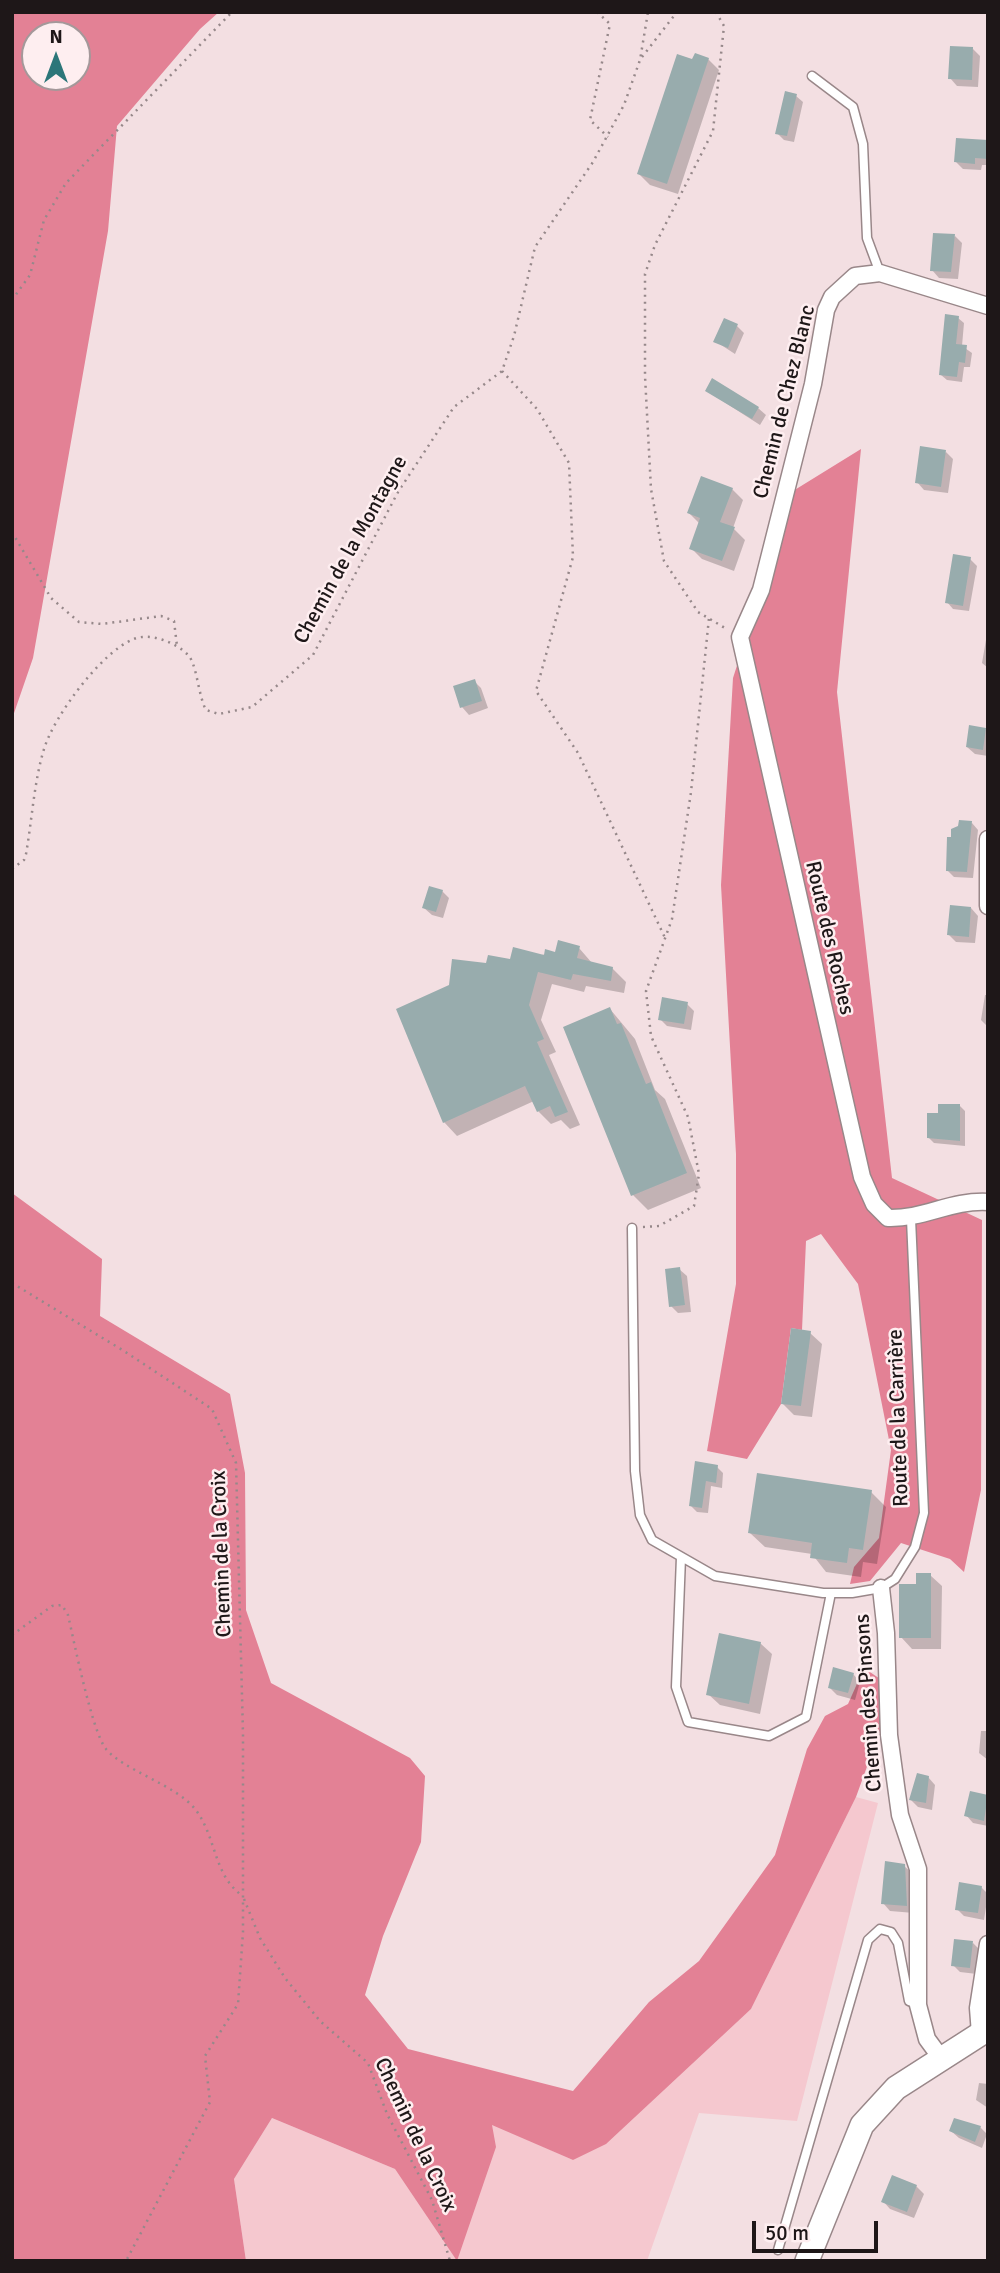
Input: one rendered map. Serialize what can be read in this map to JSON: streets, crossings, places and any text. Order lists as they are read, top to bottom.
{
  "streets": {
    "street": ["Chemin de Chez Blanc", "Route des Roches", "Chemin des Pinsons"],
    "lane": ["Route de la Carrière"],
    "path": ["Chemin de la Montagne", "Chemin de la Croix"]
  },
  "crossings": [
    ["Chemin de Chez Blanc", "Route des Roches"],
    ["Route des Roches", "Route de la Carrière"],
    ["Route de la Carrière", "Chemin des Pinsons"]
  ],
  "scale_bar": "50 m",
  "north": "top"
}
